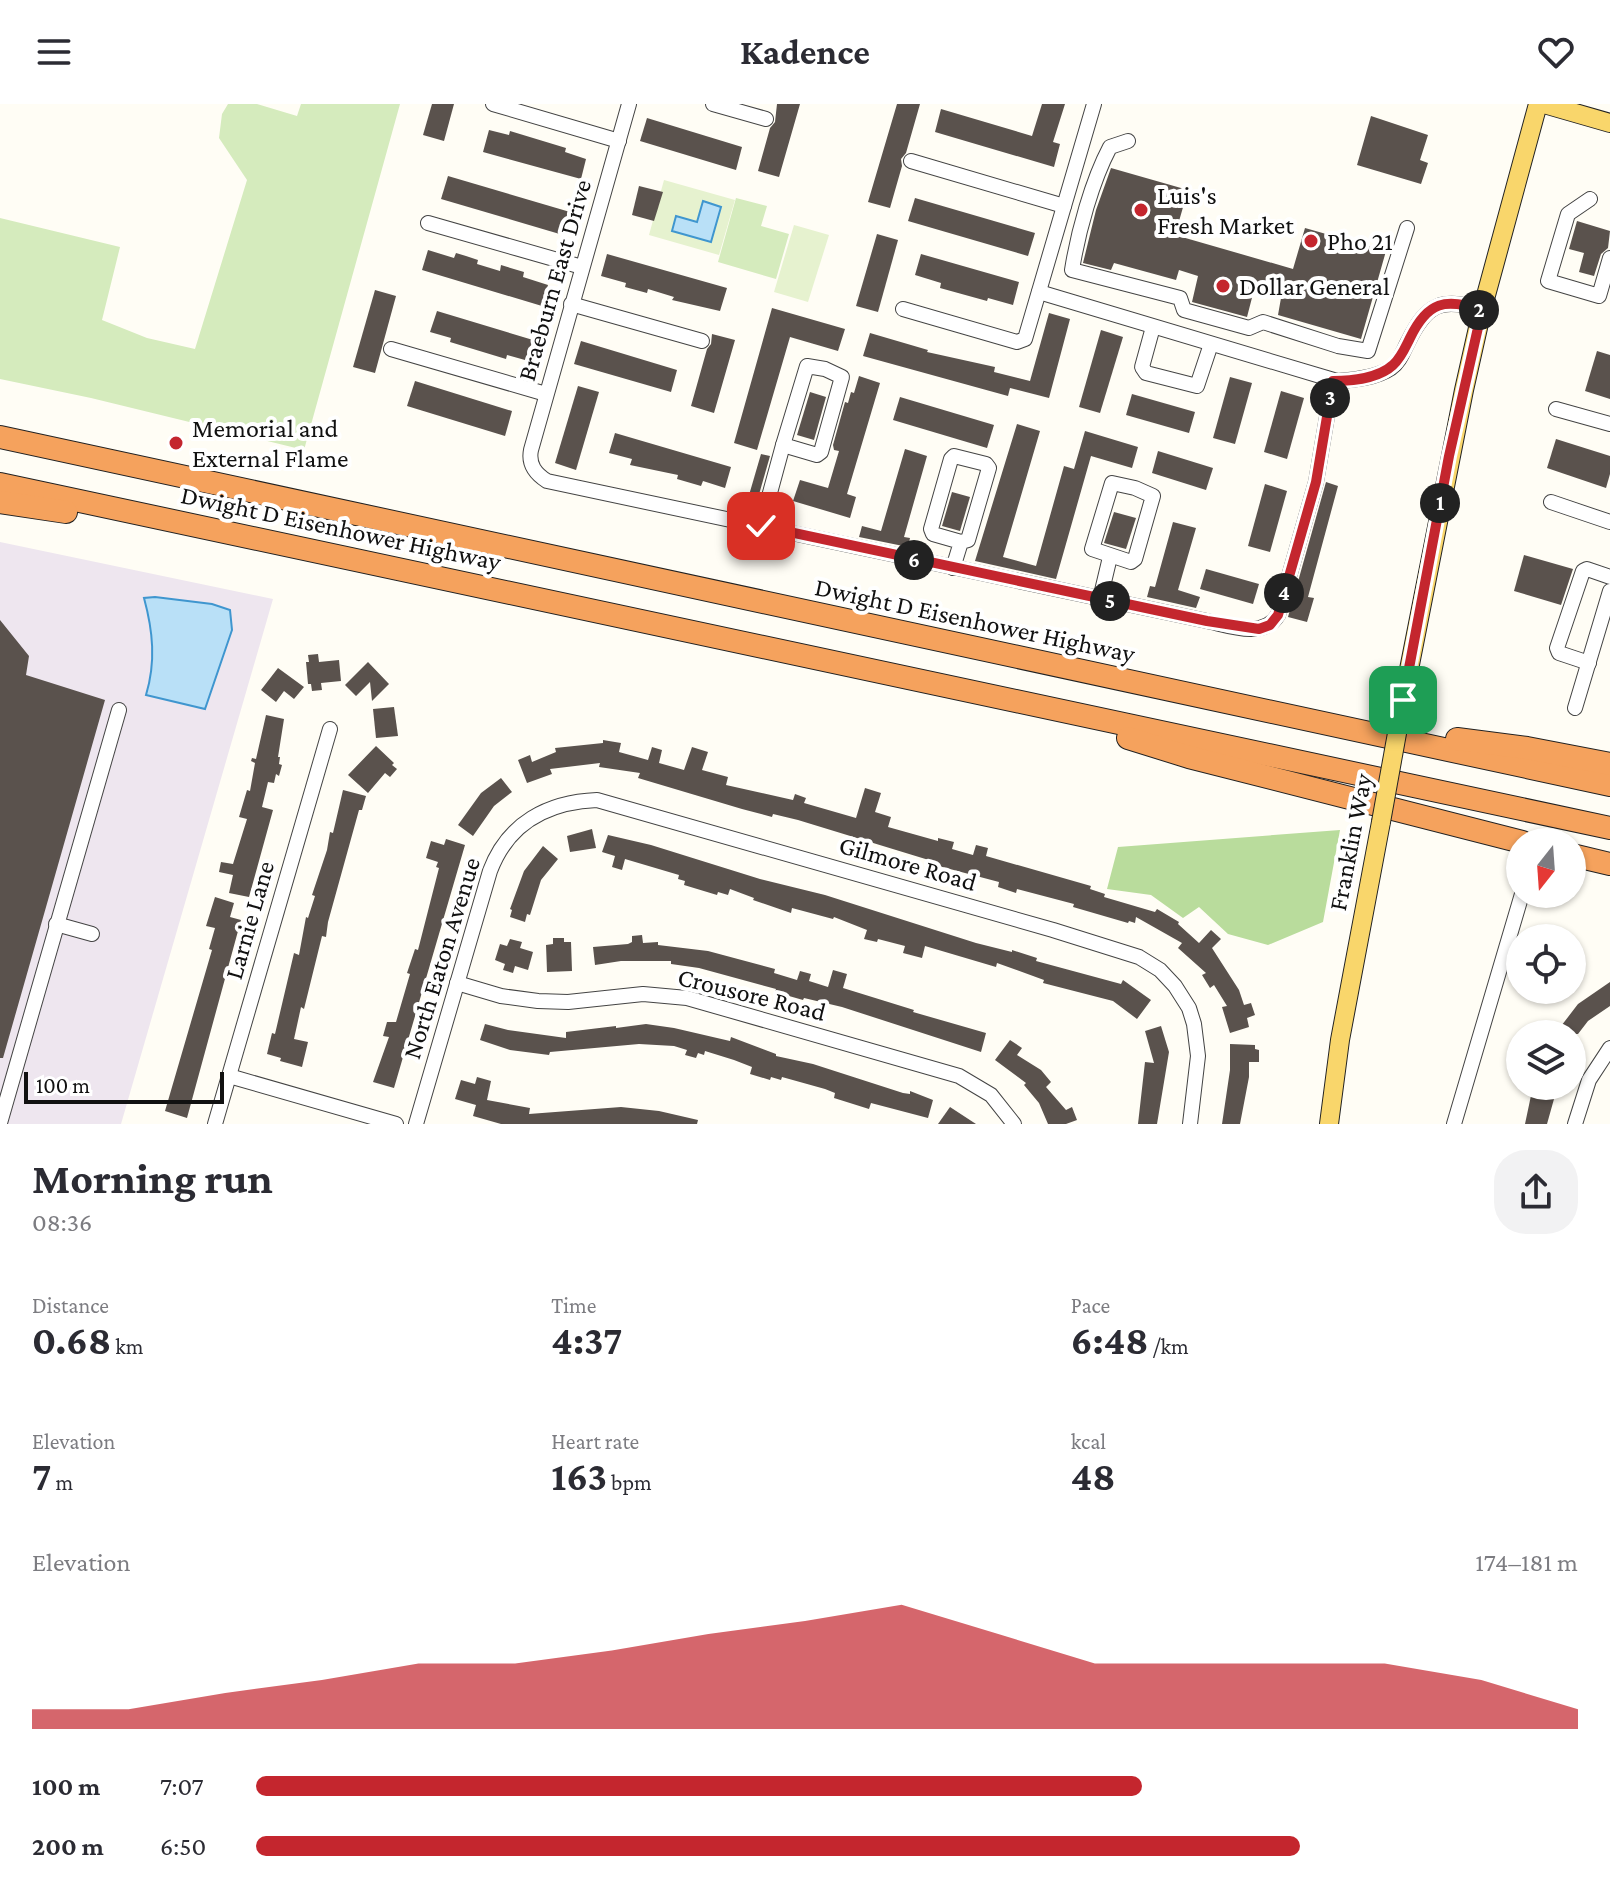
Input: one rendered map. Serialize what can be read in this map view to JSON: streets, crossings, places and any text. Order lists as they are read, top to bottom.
{
  "streets": {
    "highway": ["Dwight D Eisenhower Highway"],
    "main road": ["Franklin Way"],
    "street": [
      "Braeburn East Drive",
      "Gilmore Road",
      "Larnie Lane",
      "North Eaton Avenue",
      "Crousore Road"
    ]
  },
  "crossings": [
    ["Gilmore Road", "North Eaton Avenue"],
    ["North Eaton Avenue", "Crousore Road"]
  ],
  "places": [
    "Luis's Fresh Market",
    "Pho 21",
    "Dollar General",
    "Memorial and External Flame"
  ],
  "scale_bar": "100 m",
  "north": "bottom",
  "page": {
    "header": "Kadence",
    "pins": [
      "2",
      "3",
      "1",
      "6",
      "4",
      "5"
    ],
    "scale": "100 m",
    "heading": ["Morning run", "08:36"],
    "stats": [
      ["Distance", "0.68 km"],
      ["Time", "4:37"],
      ["Pace", "6:48 /km"],
      ["Elevation", "7 m"],
      ["Heart rate", "163 bpm"],
      ["kcal", "48"]
    ],
    "chart": ["Elevation", "174–181 m"],
    "list": [
      {
        "name": "100 m",
        "note": "7:07"
      },
      {
        "name": "200 m",
        "note": "6:50"
      }
    ]
  }
}
